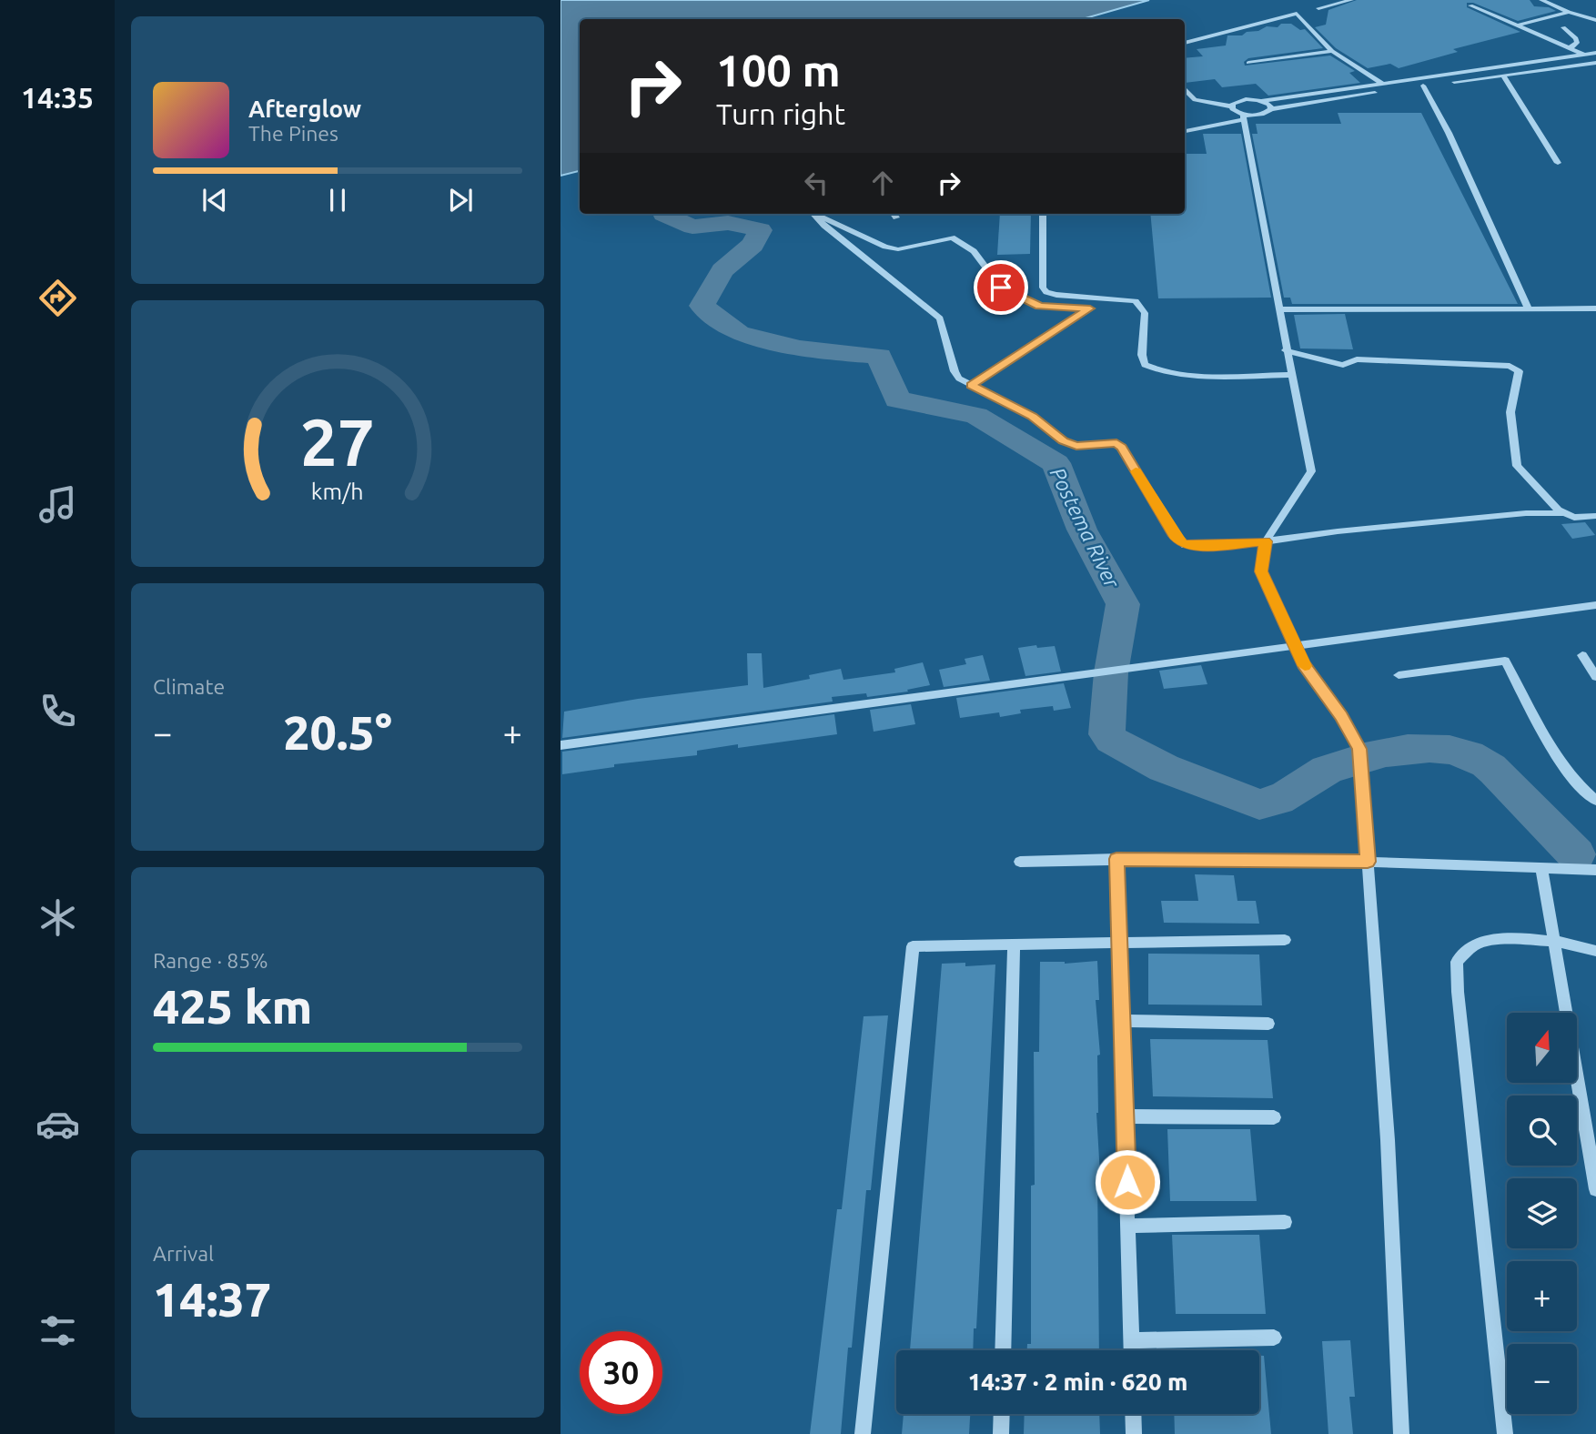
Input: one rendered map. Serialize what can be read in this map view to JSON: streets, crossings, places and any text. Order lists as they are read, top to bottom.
{
  "water": ["Postema River"],
  "north": "top",
  "page": {
    "tabs": "14:35",
    "turn": ["100 m", "Turn right"],
    "song": ["Afterglow", "The Pines"],
    "tile": [
      "Climate",
      ["Range · 85%", "425 km"],
      ["Arrival", "14:37"]
    ],
    "heat": ["−", "20.5°", "+"],
    "map_buttons": ["+", "−"],
    "limit": "30",
    "trip": "14:37 · 2 min · 620 m",
    "gauge": ["27", "km/h"]
  }
}
